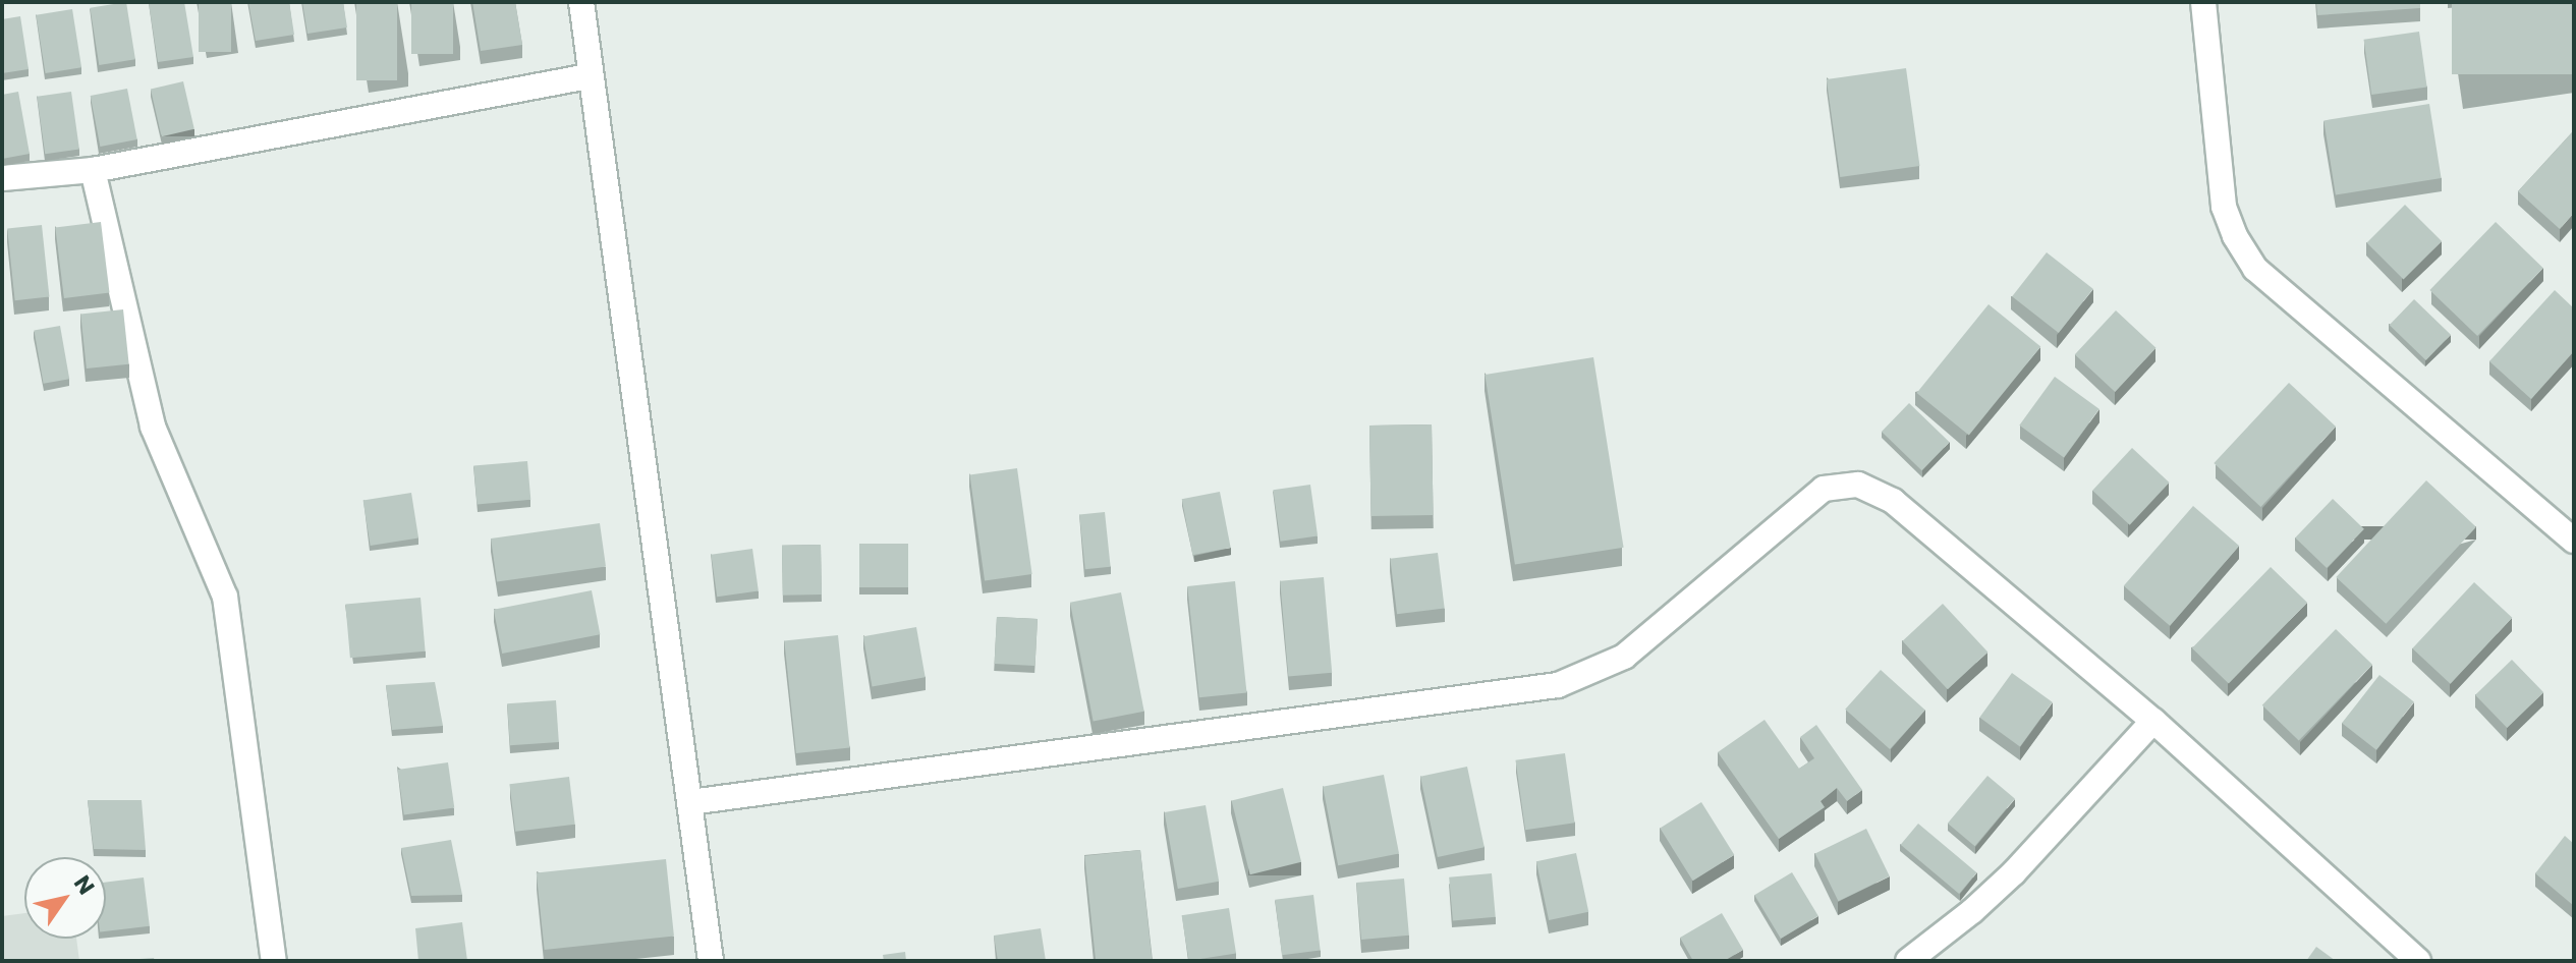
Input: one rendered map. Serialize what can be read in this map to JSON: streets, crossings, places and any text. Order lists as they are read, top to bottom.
{
  "north": "top right"
}
